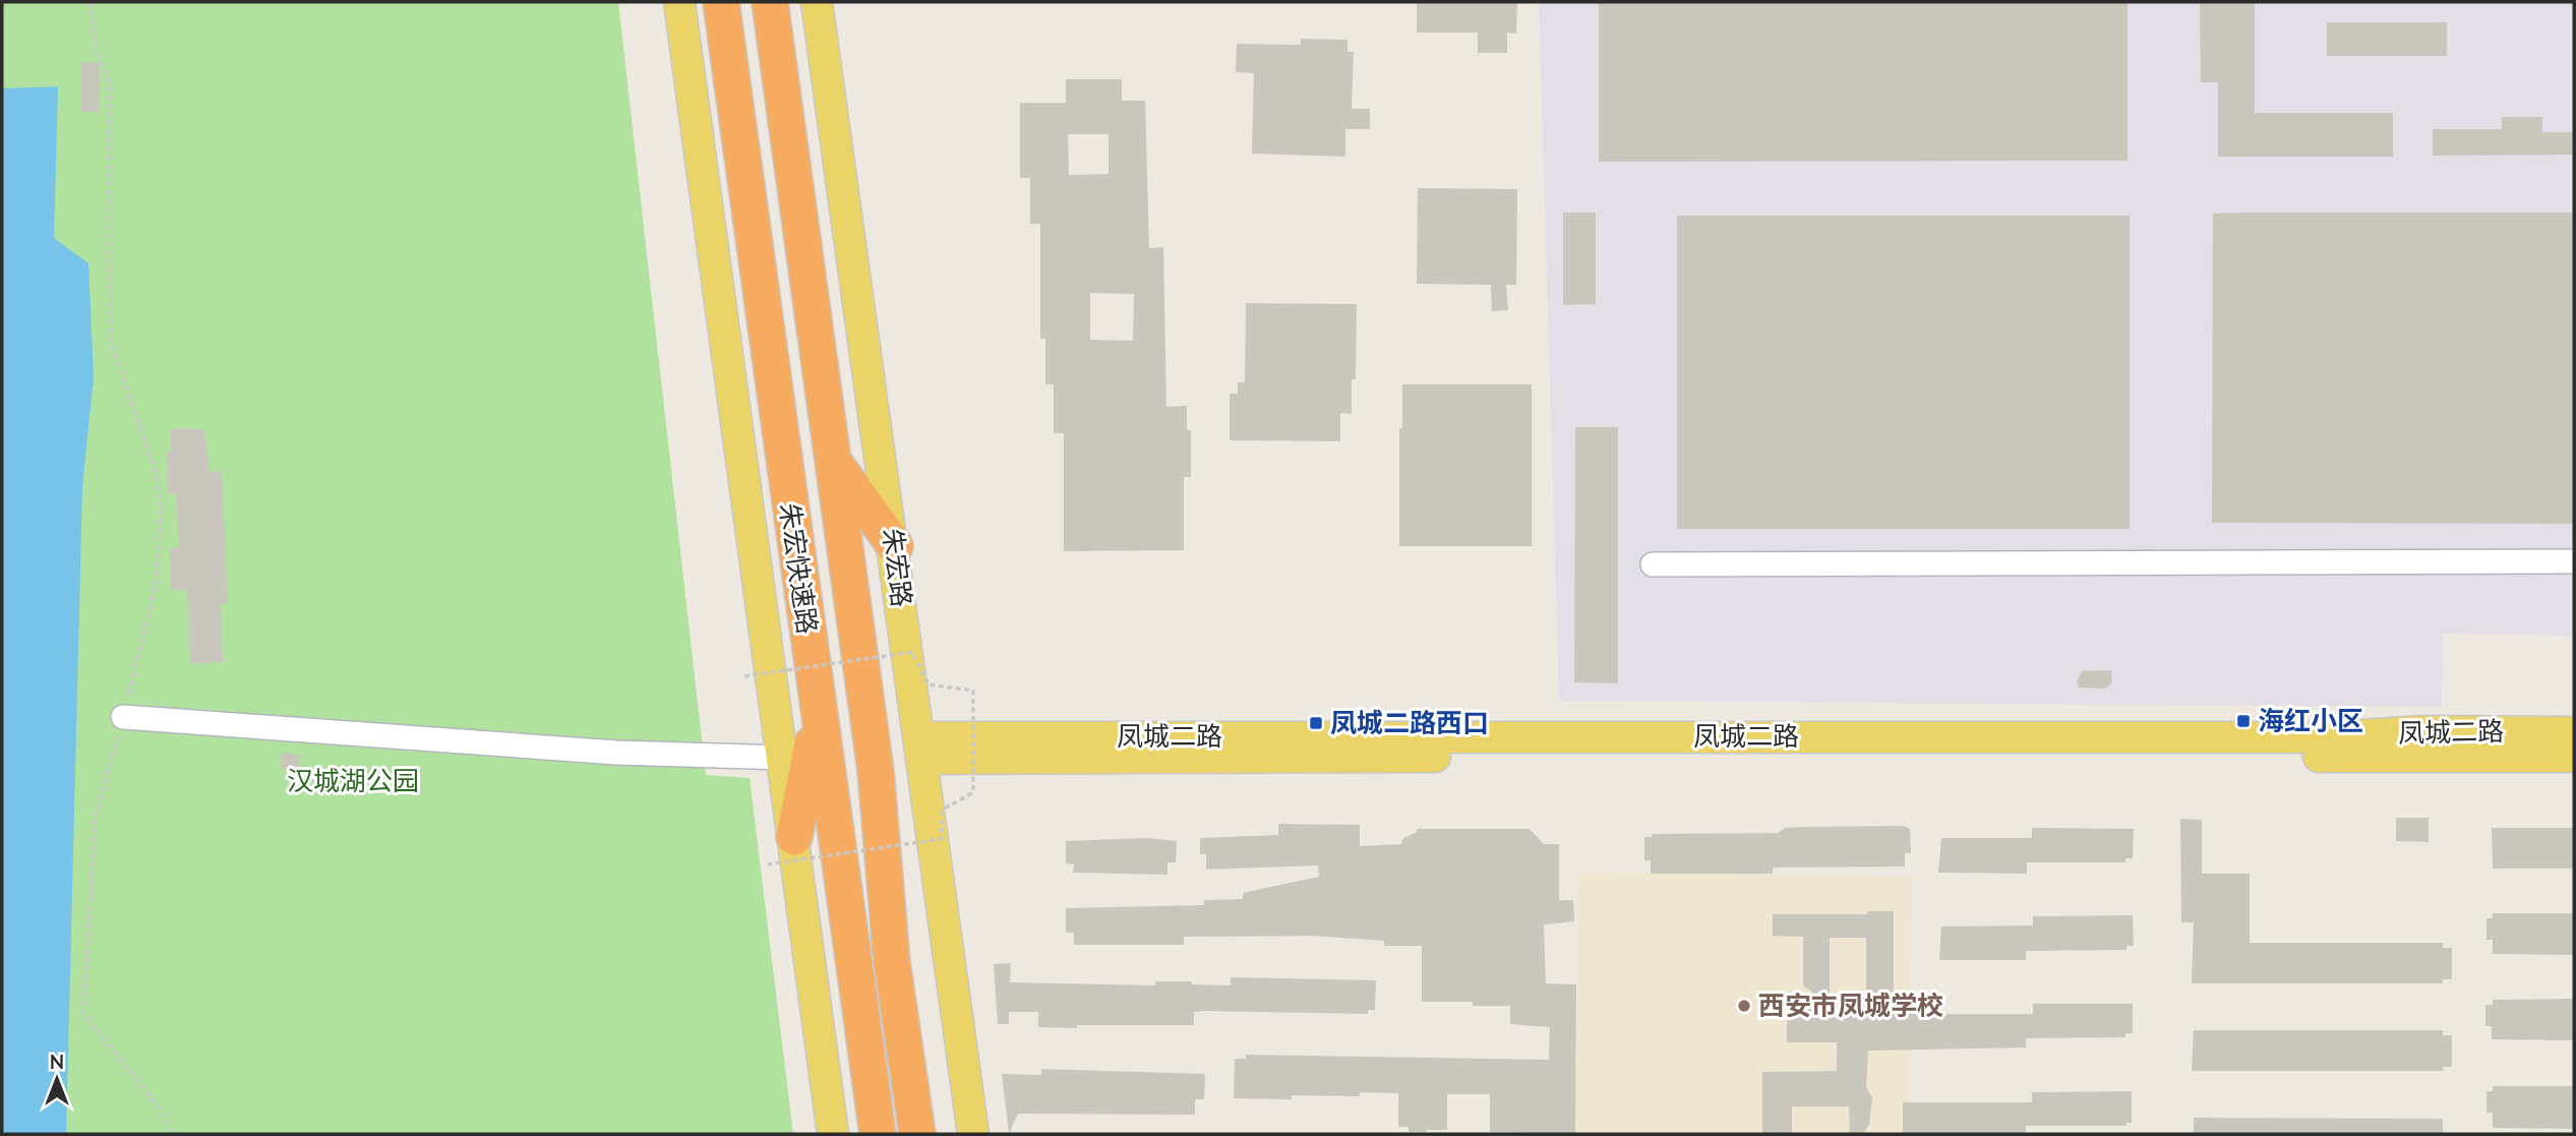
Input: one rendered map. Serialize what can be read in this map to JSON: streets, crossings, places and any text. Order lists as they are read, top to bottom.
{
  "streets": {
    "highway": ["朱宏快速路"],
    "main road": ["朱宏路", "凤城二路"]
  },
  "crossings": [
    ["朱宏路", "凤城二路"]
  ],
  "parks": ["汉城湖公园"],
  "places": {
    "transit": ["海红小区", "凤城二路西口"],
    "other": ["西安市凤城学校"]
  },
  "north": "top"
}
